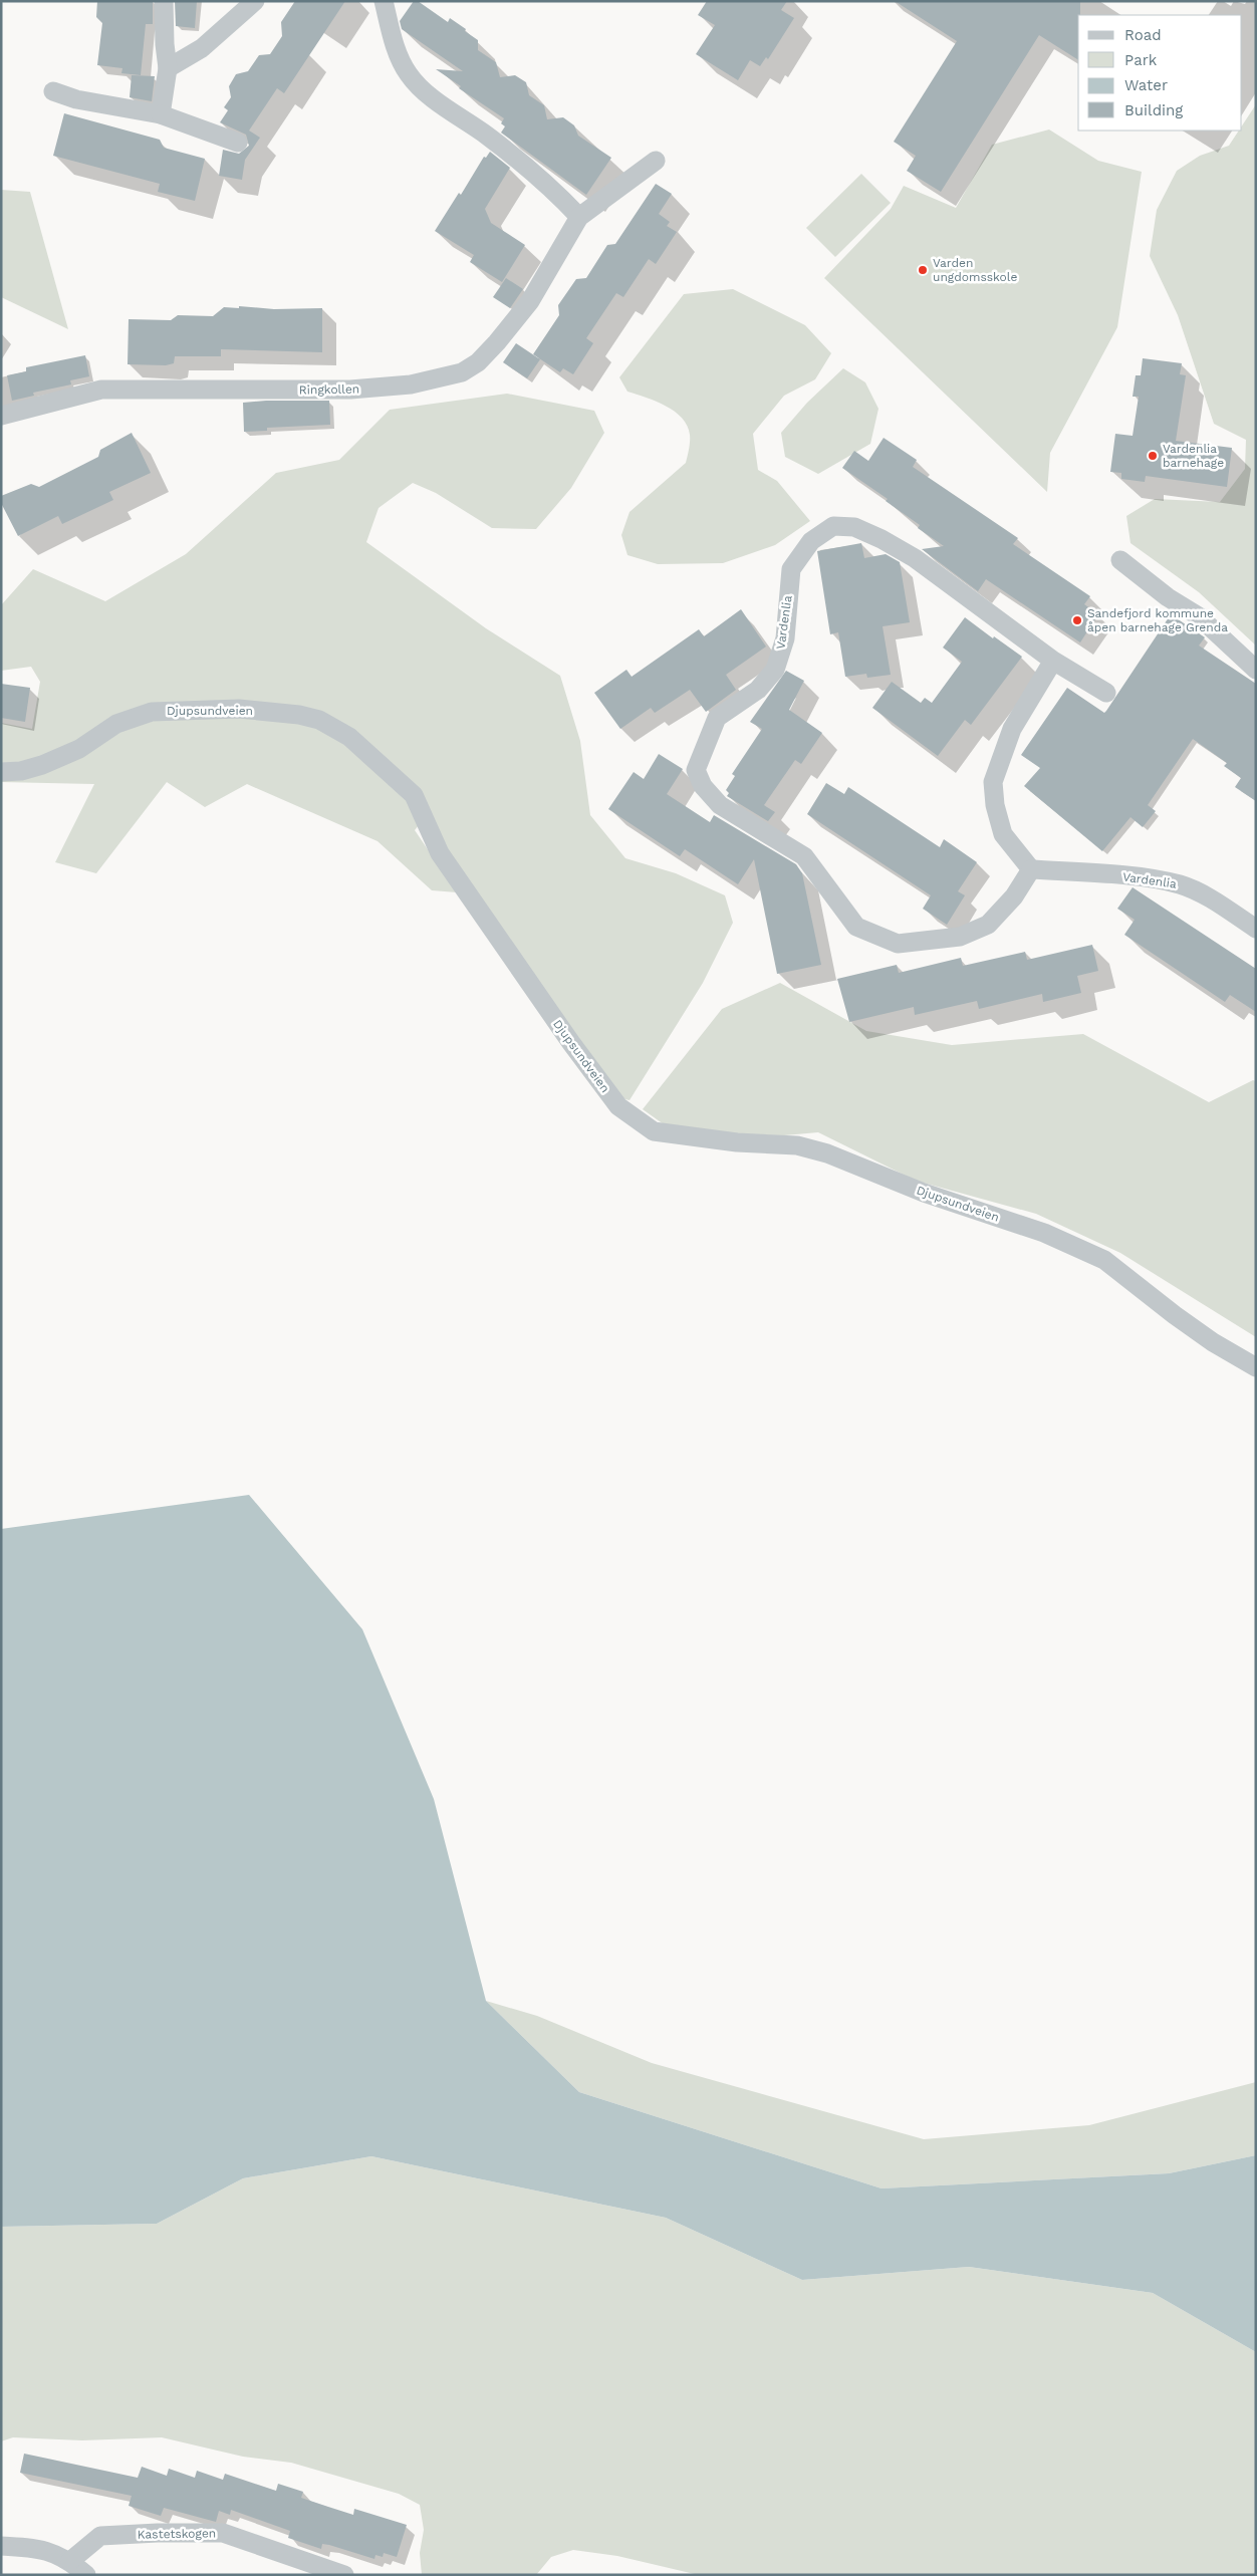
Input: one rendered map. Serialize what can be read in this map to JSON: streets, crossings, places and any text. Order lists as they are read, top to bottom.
{
  "streets": {
    "street": [
      "Ringkollen",
      "Vardenlia",
      "Djupsundveien",
      "Kastetskogen"
    ]
  },
  "places": ["Varden ungdomsskole", "Vardenlia barnehage", "Sandefjord kommune åpen barnehage Grenda"],
  "legend": [
    "Road",
    "Park",
    "Water",
    "Building"
  ]
}
